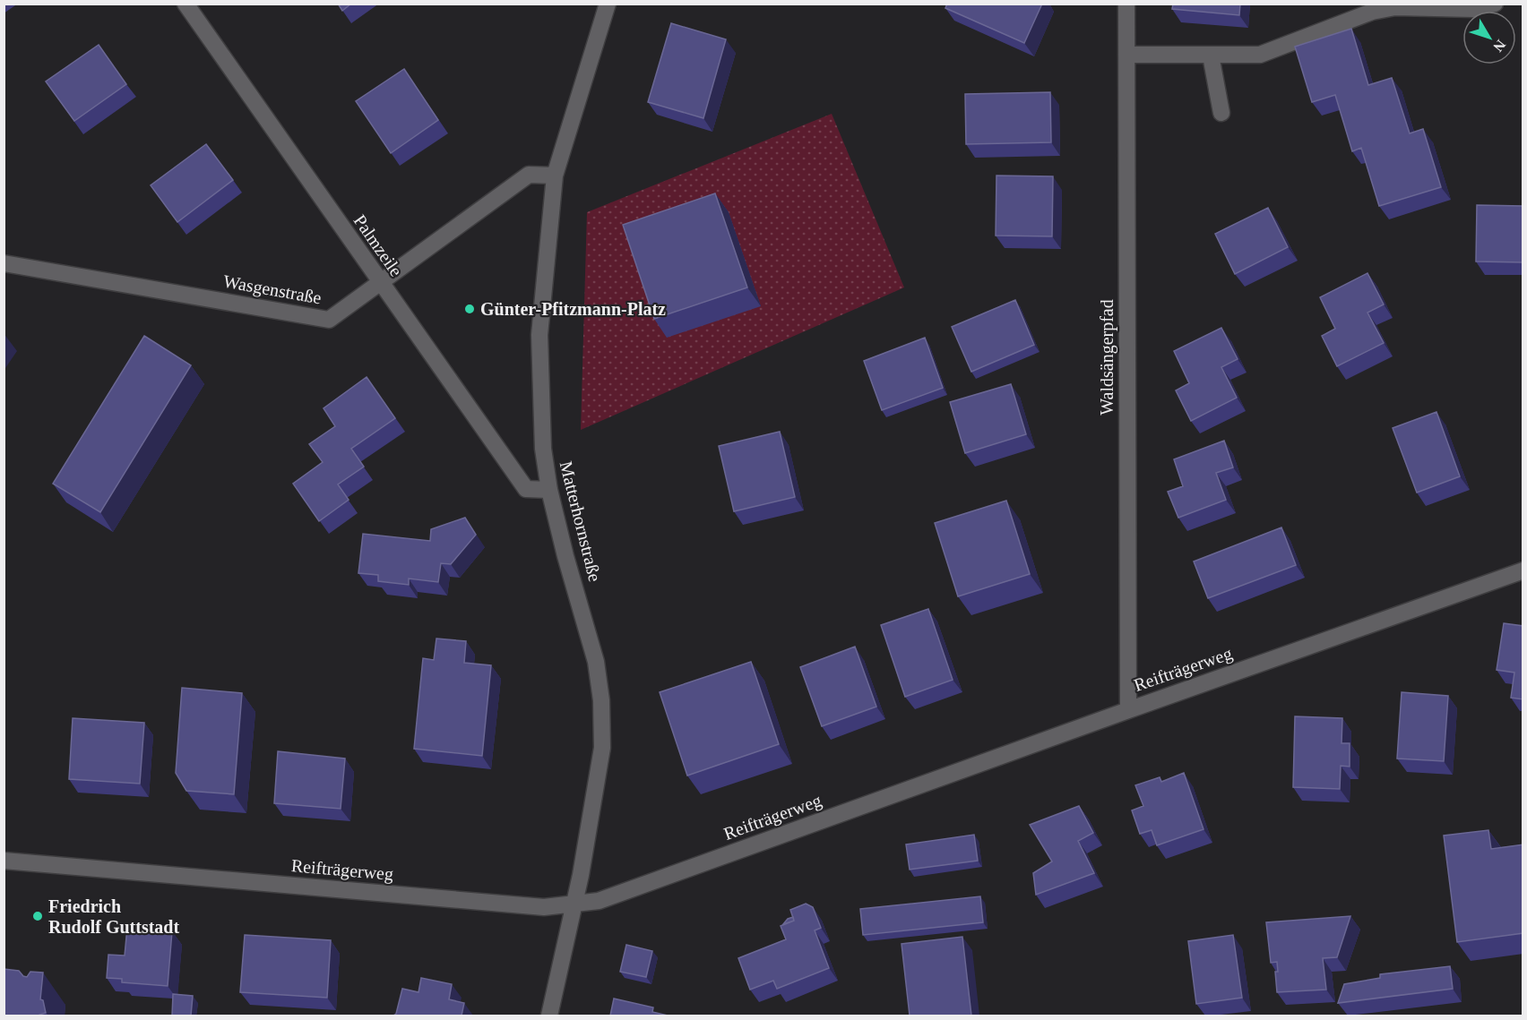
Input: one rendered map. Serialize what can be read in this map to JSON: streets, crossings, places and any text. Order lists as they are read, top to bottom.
{
  "streets": {
    "street": [
      "Palmzeile",
      "Wasgenstraße",
      "Waldsängerpfad",
      "Matterhornstraße",
      "Reifträgerweg"
    ]
  },
  "crossings": [
    ["Palmzeile", "Wasgenstraße"],
    ["Palmzeile", "Matterhornstraße"],
    ["Wasgenstraße", "Matterhornstraße"],
    ["Waldsängerpfad", "Reifträgerweg"],
    ["Matterhornstraße", "Reifträgerweg"]
  ],
  "places": ["Günter-Pfitzmann-Platz", "Friedrich Rudolf Guttstadt"],
  "north": "bottom right"
}
